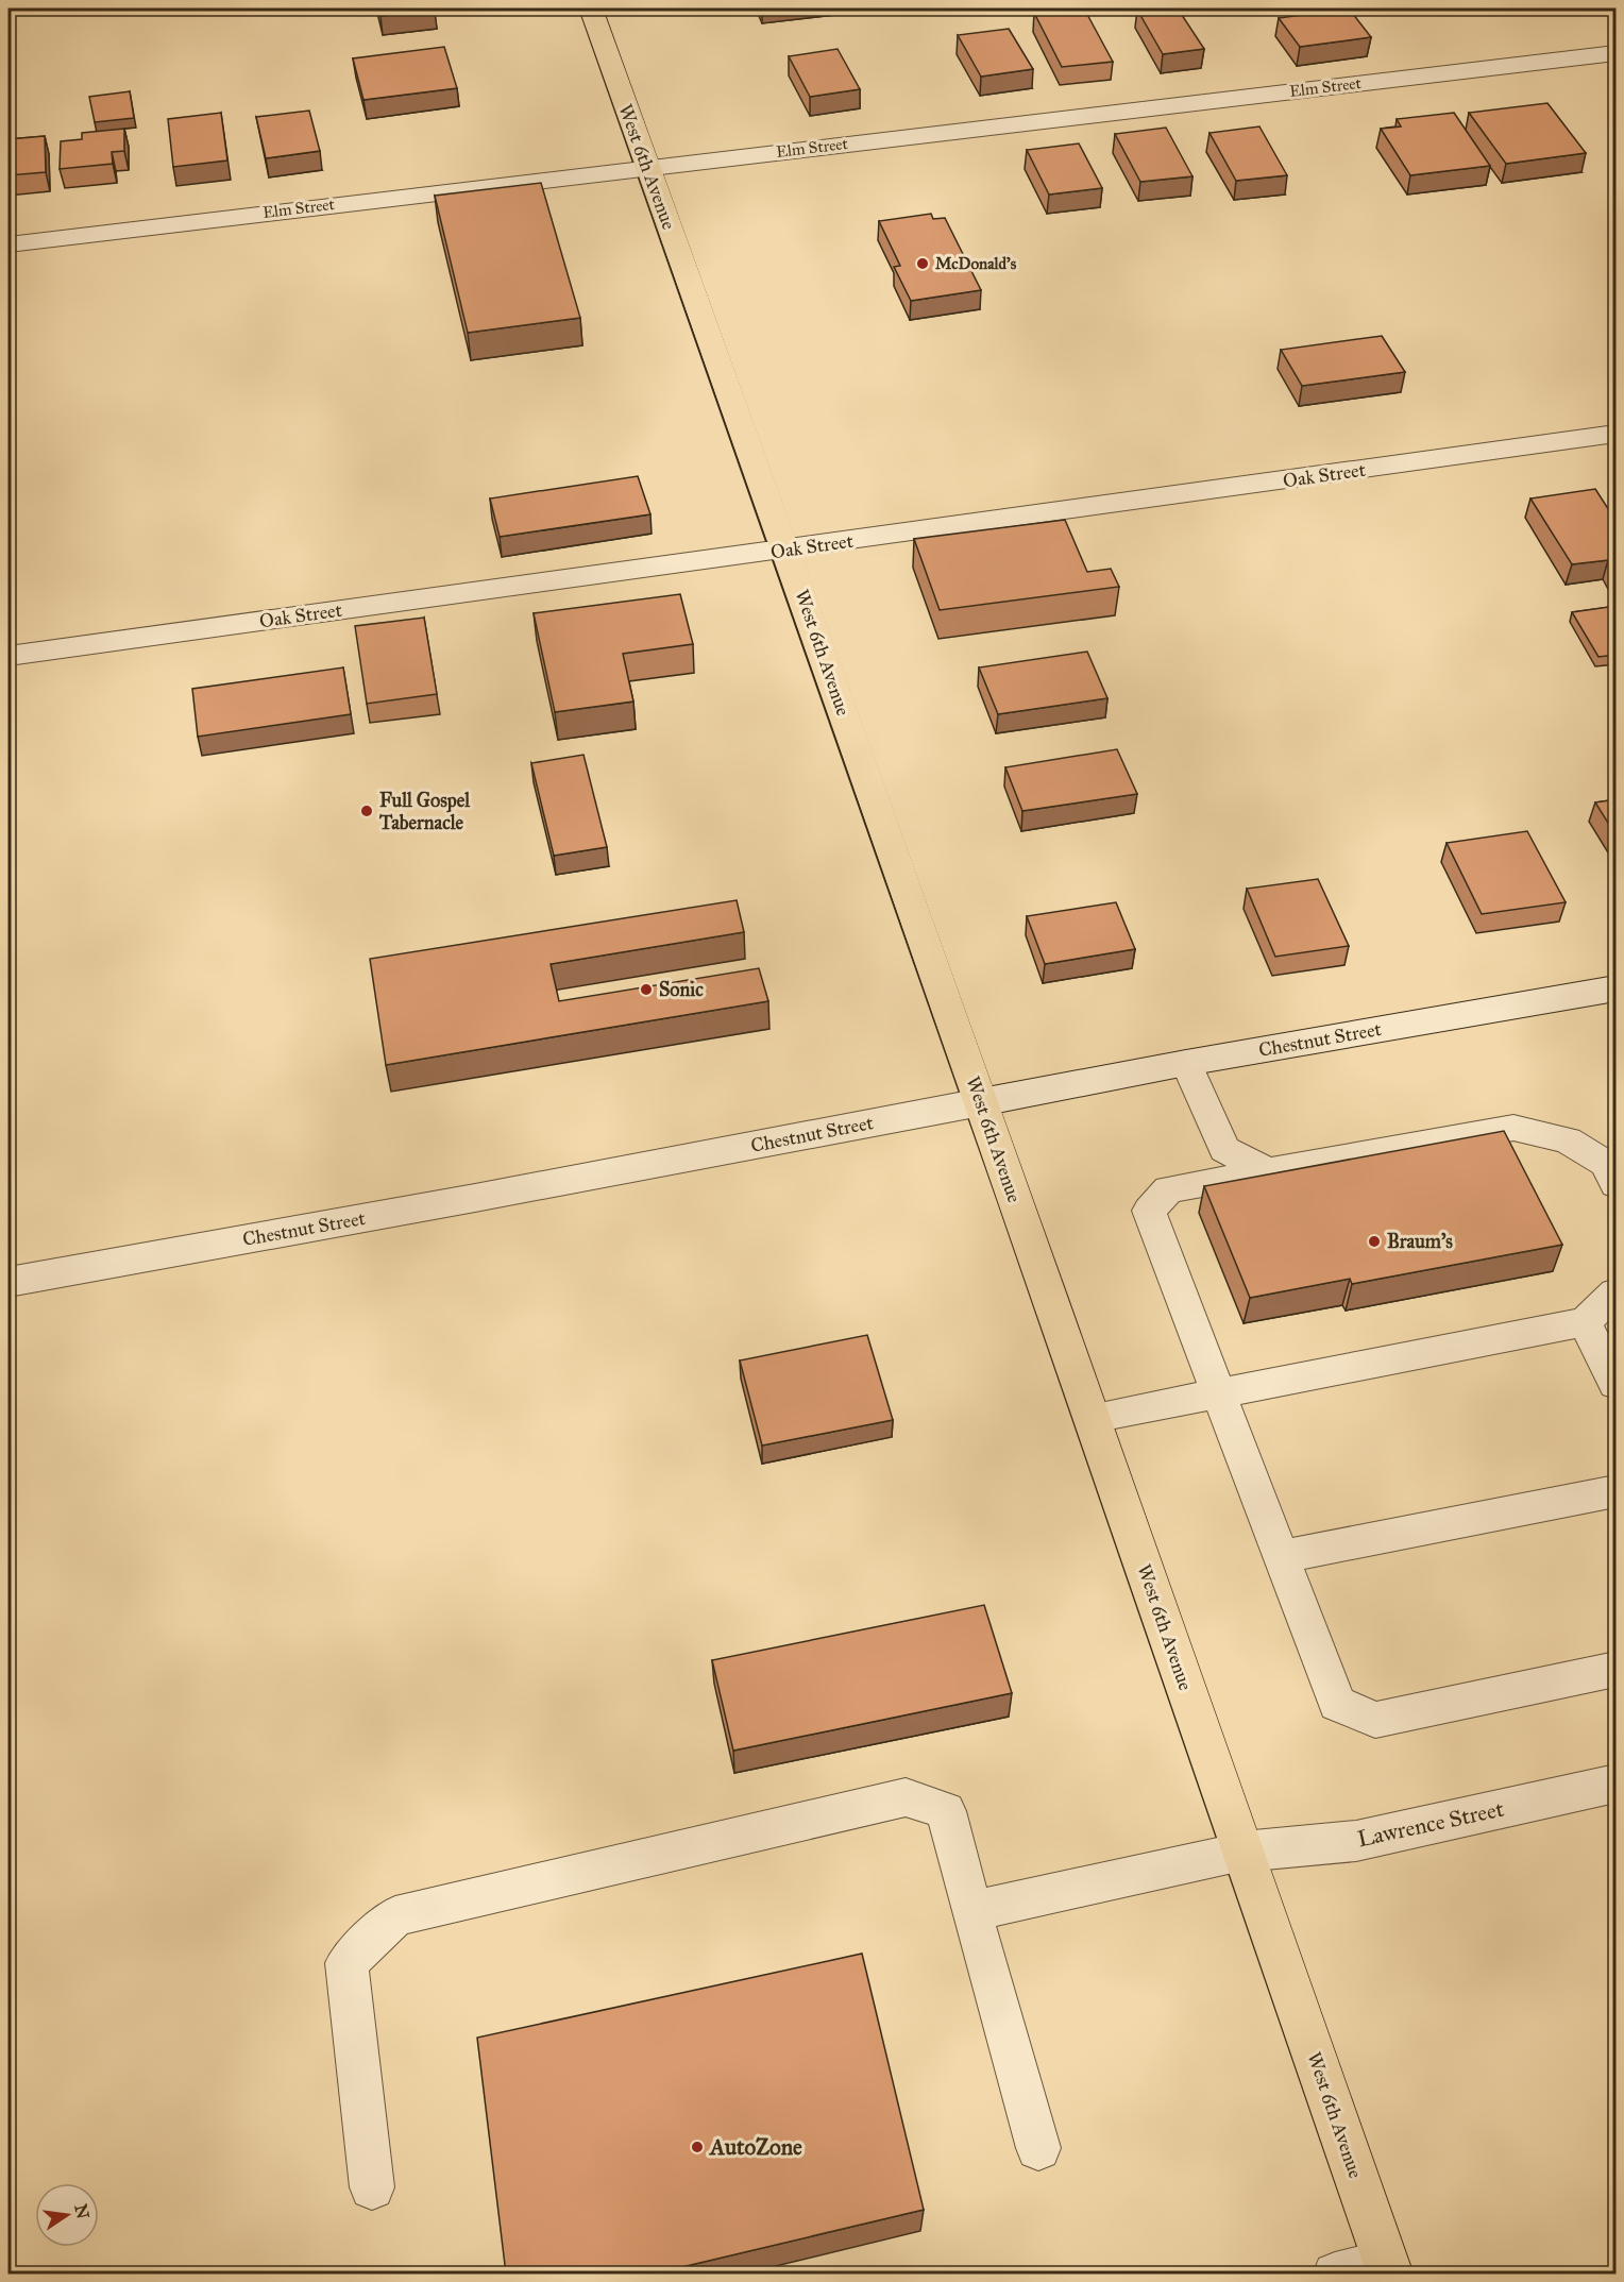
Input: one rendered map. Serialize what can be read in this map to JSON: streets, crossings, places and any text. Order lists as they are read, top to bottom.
{
  "streets": {
    "main road": ["West 6th Avenue"],
    "street": [
      "Elm Street",
      "Oak Street",
      "Chestnut Street",
      "Lawrence Street"
    ]
  },
  "crossings": [
    ["Elm Street", "West 6th Avenue"],
    ["West 6th Avenue", "Oak Street"],
    ["West 6th Avenue", "Chestnut Street"],
    ["West 6th Avenue", "Lawrence Street"]
  ],
  "places": [
    "McDonald's",
    "Full Gospel Tabernacle",
    "Sonic",
    "Braum's",
    "AutoZone"
  ],
  "north": "right"
}
